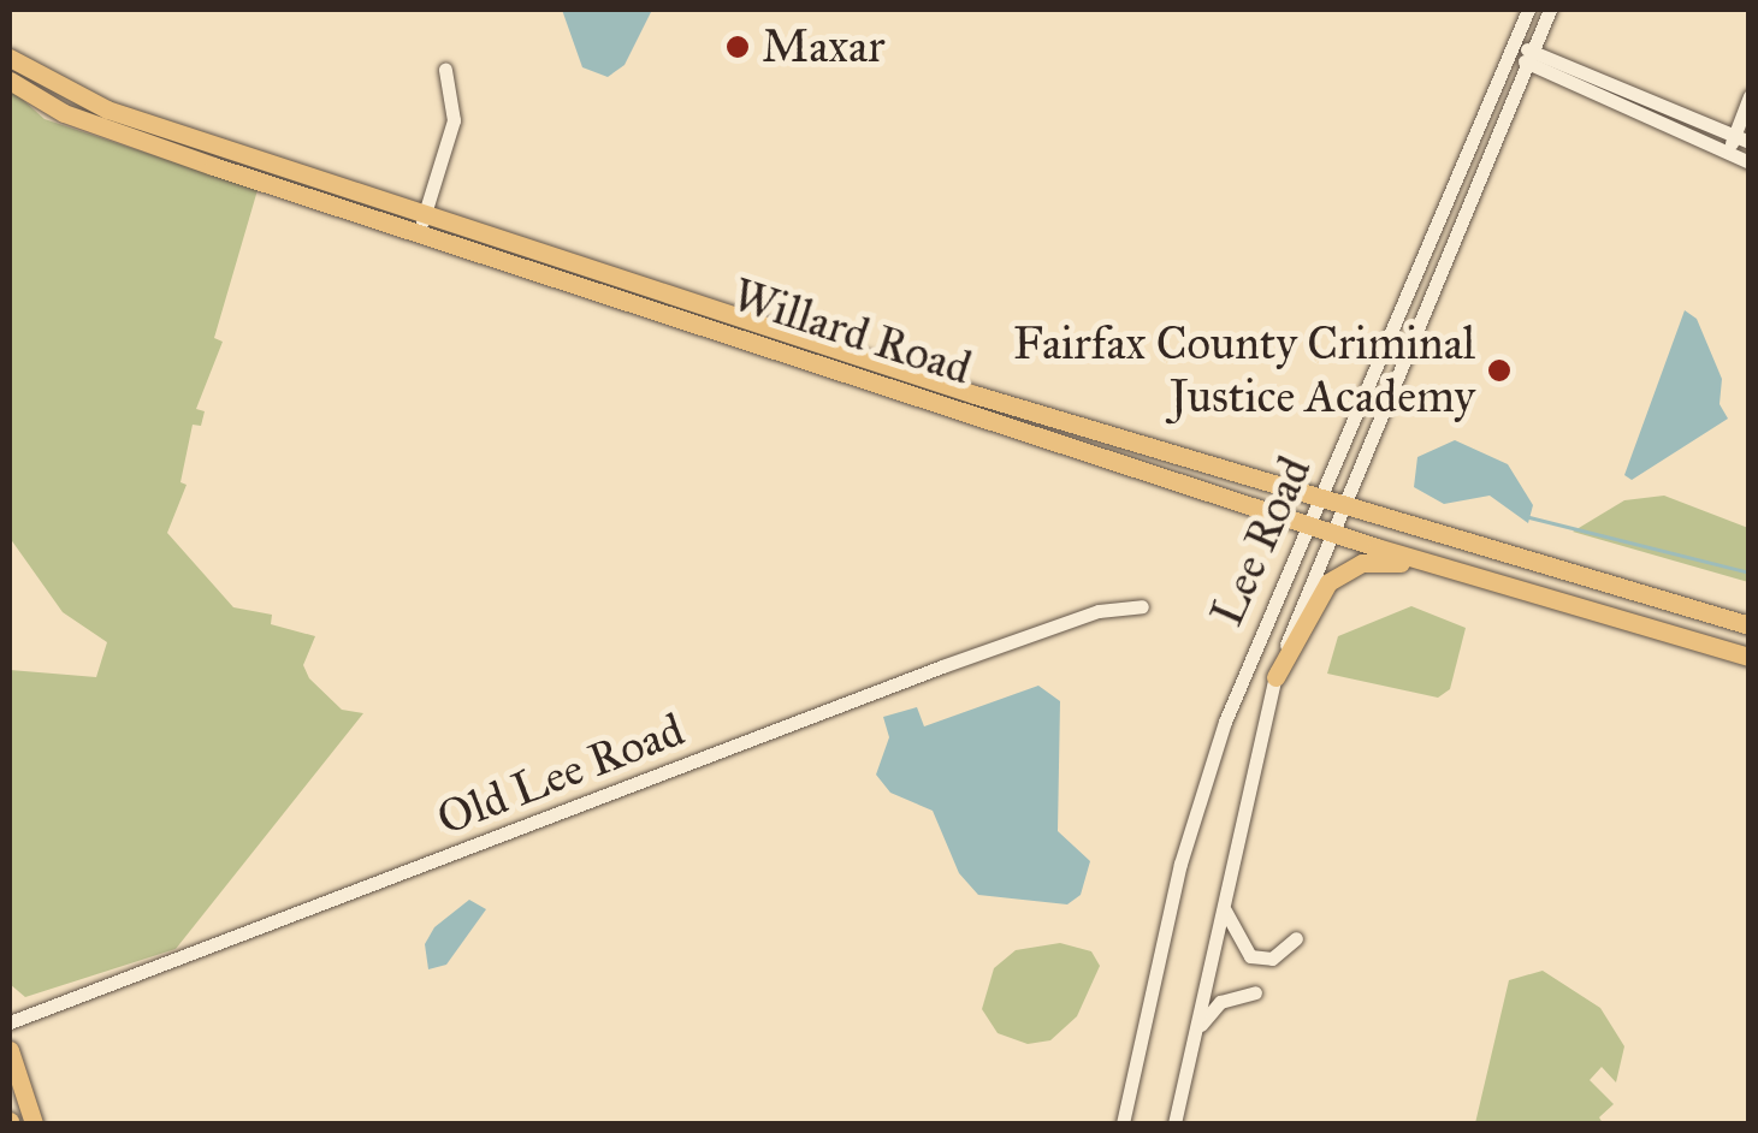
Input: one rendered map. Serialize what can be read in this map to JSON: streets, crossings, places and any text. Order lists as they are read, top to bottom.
{
  "streets": {
    "main road": ["Willard Road"],
    "street": ["Lee Road", "Old Lee Road"]
  },
  "crossings": [
    ["Willard Road", "Lee Road"]
  ],
  "places": ["Maxar", "Fairfax County Criminal Justice Academy"]
}
